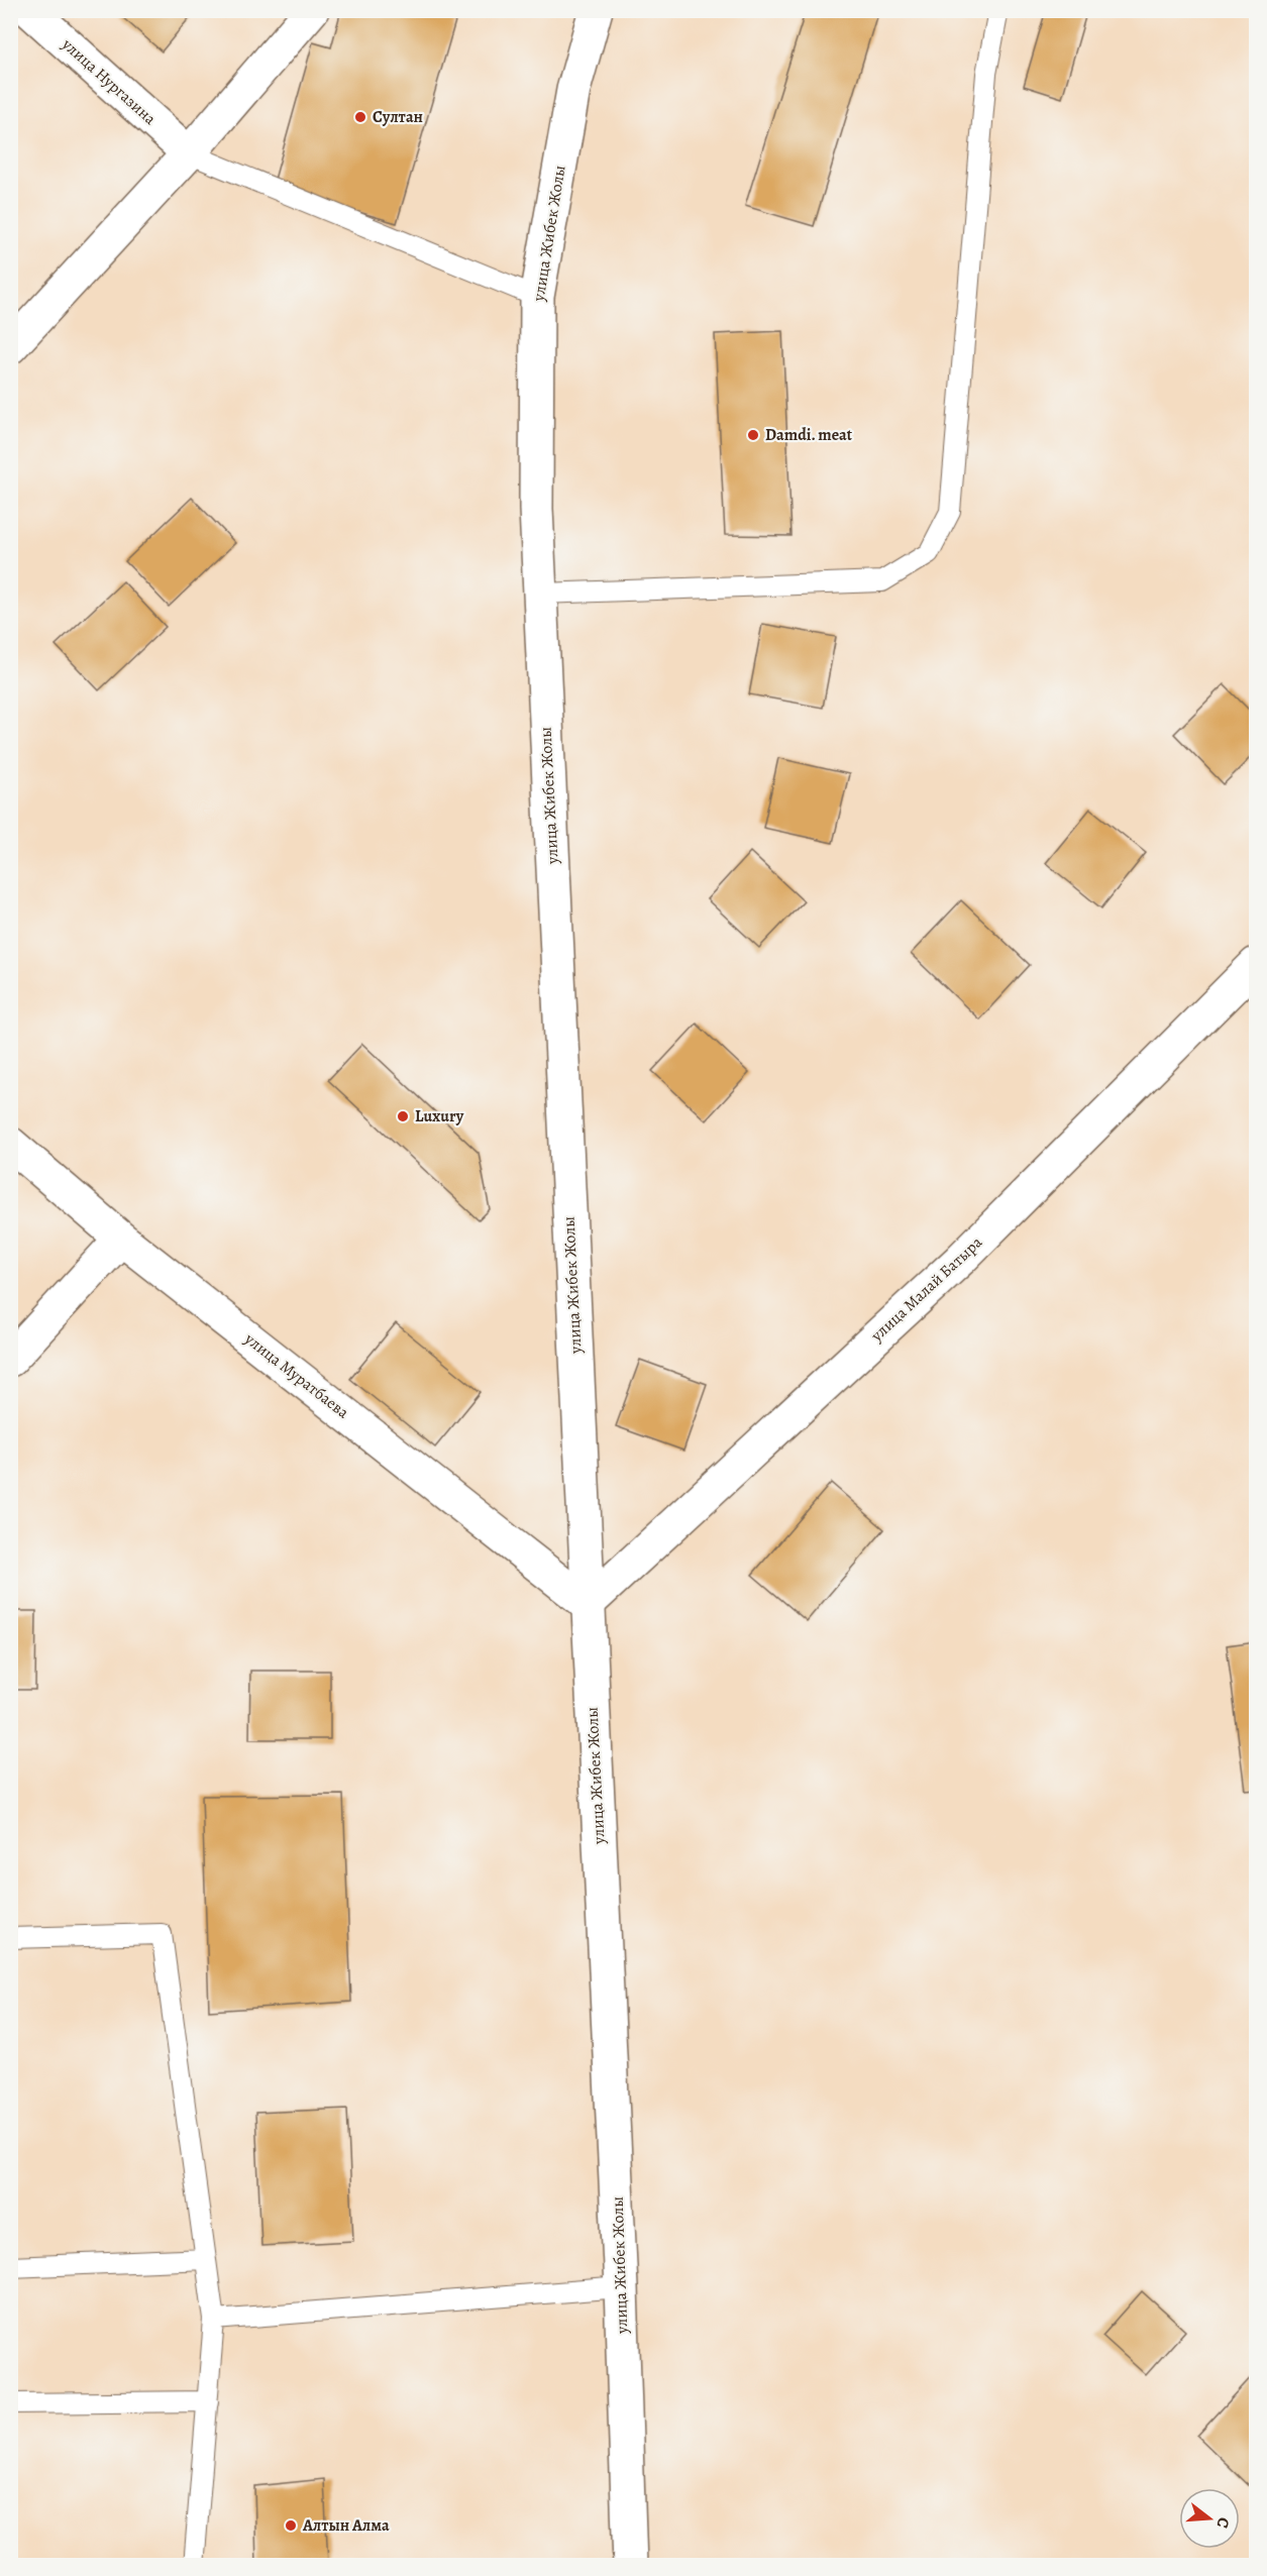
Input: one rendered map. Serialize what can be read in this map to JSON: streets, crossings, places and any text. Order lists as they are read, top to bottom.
{
  "streets": {
    "main road": [
      "улица Нургазина",
      "улица Жибек Жолы",
      "улица Малай Батыра",
      "улица Муратбаева"
    ]
  },
  "crossings": [
    ["улица Жибек Жолы", "улица Малай Батыра"],
    ["улица Жибек Жолы", "улица Муратбаева"],
    ["улица Малай Батыра", "улица Муратбаева"]
  ],
  "places": [
    "Султан",
    "Damdi. meat",
    "Luxury",
    "Алтын Алма"
  ],
  "north": "right"
}
